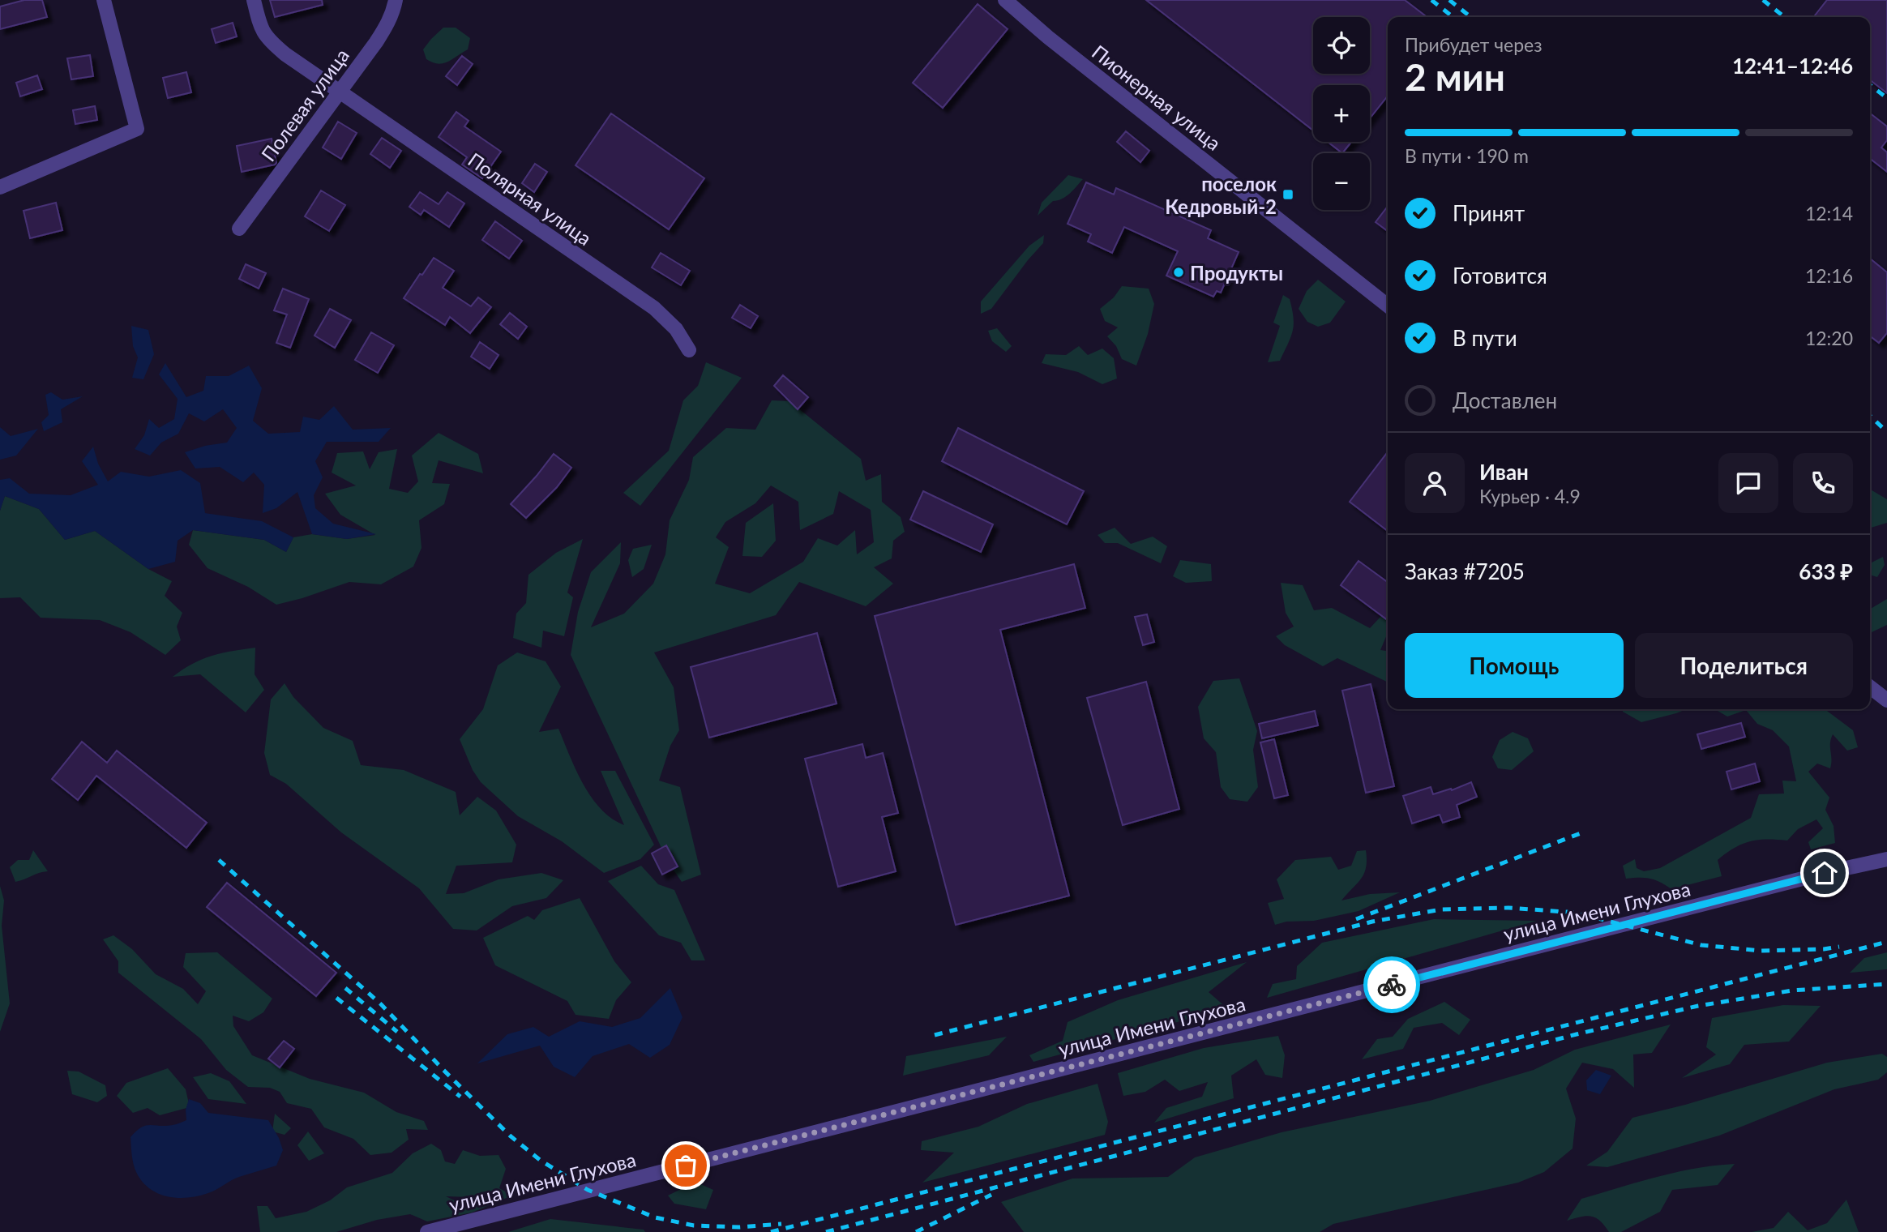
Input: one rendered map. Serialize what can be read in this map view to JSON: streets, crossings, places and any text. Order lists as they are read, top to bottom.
{
  "streets": {
    "street": [
      "Пионерная улица",
      "Полевая улица",
      "Полярная улица",
      "улица Имени Глухова"
    ]
  },
  "crossings": [
    ["Полевая улица", "Полярная улица"]
  ],
  "places": {
    "transit": ["поселок Кедровый-2"],
    "other": ["Продукты"]
  },
  "page": {
    "map_buttons": ["+", "−"],
    "heading": ["2 мин", "Прибудет через", "12:41–12:46"],
    "panel": [
      "Иван",
      "Курьер · 4.9",
      "Заказ #7205",
      "633 ₽"
    ],
    "bar": "В пути · 190 m",
    "list": [
      ["Принят", "12:14"],
      ["Готовится", "12:16"],
      ["В пути", "12:20"],
      "Доставлен"
    ],
    "buttons": ["Помощь", "Поделиться"]
  }
}
